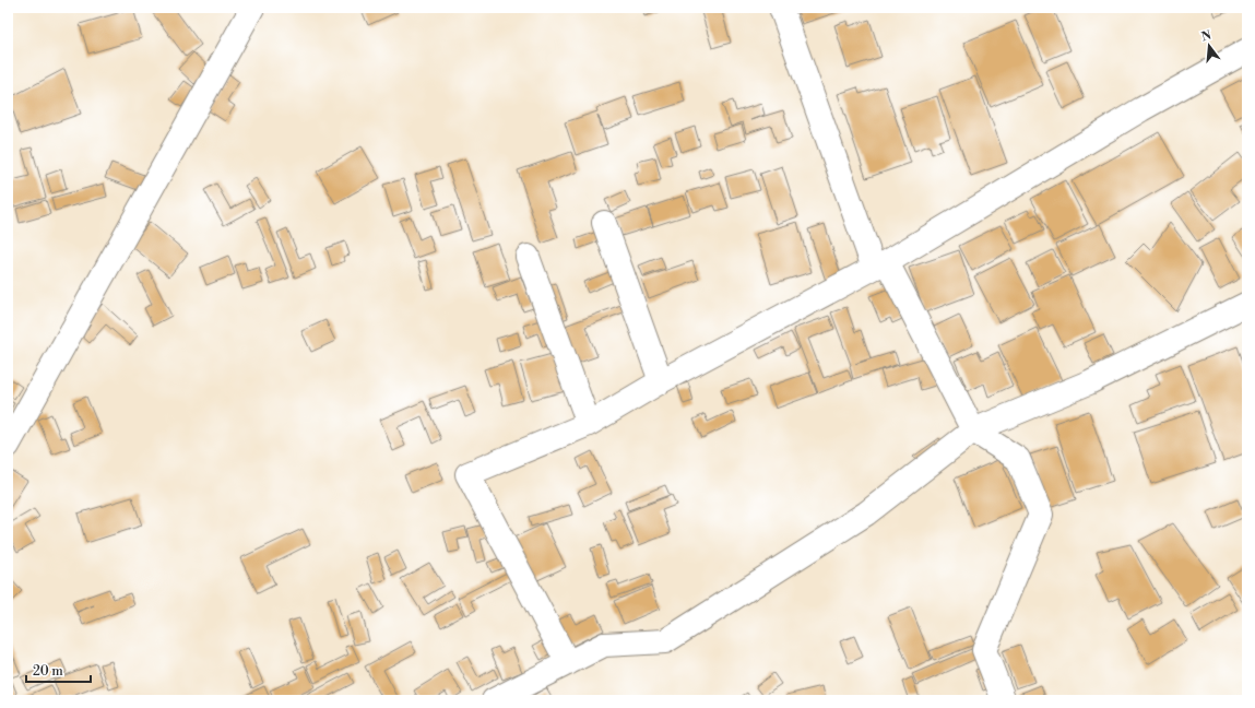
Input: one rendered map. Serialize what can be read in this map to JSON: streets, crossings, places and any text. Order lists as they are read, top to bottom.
{
  "scale_bar": "20 m",
  "north": "top"
}
